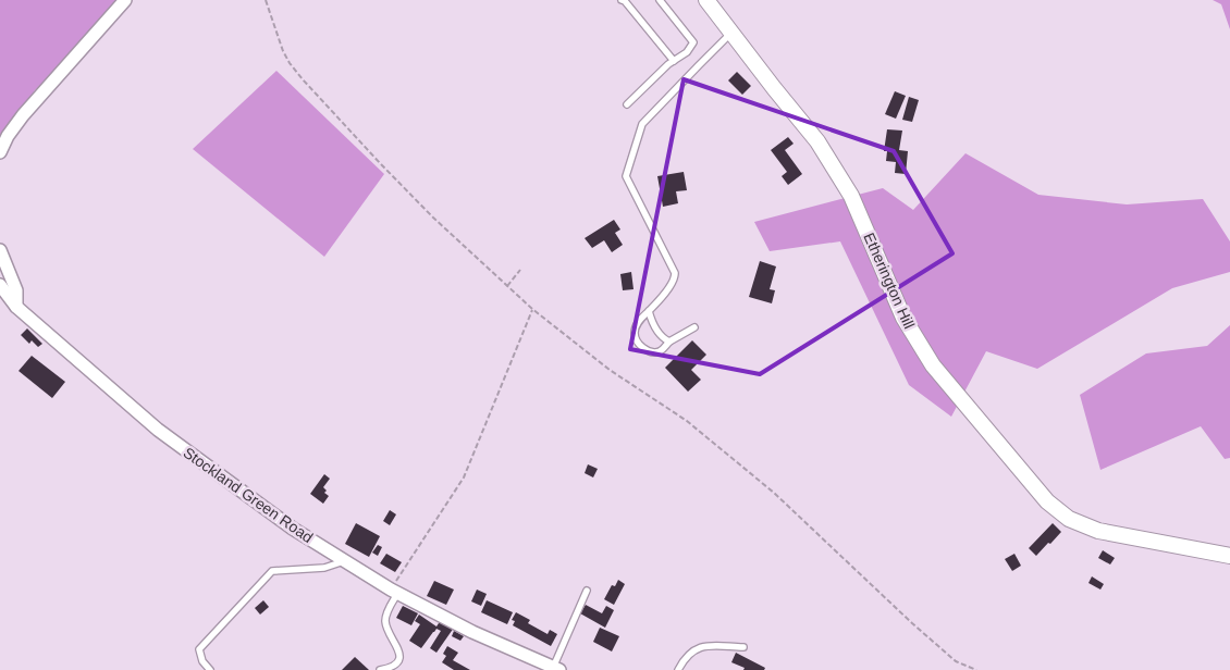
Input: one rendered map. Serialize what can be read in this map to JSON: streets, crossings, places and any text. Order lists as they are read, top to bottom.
{
  "streets": {
    "street": ["Etherington Hill", "Stockland Green Road"]
  }
}
